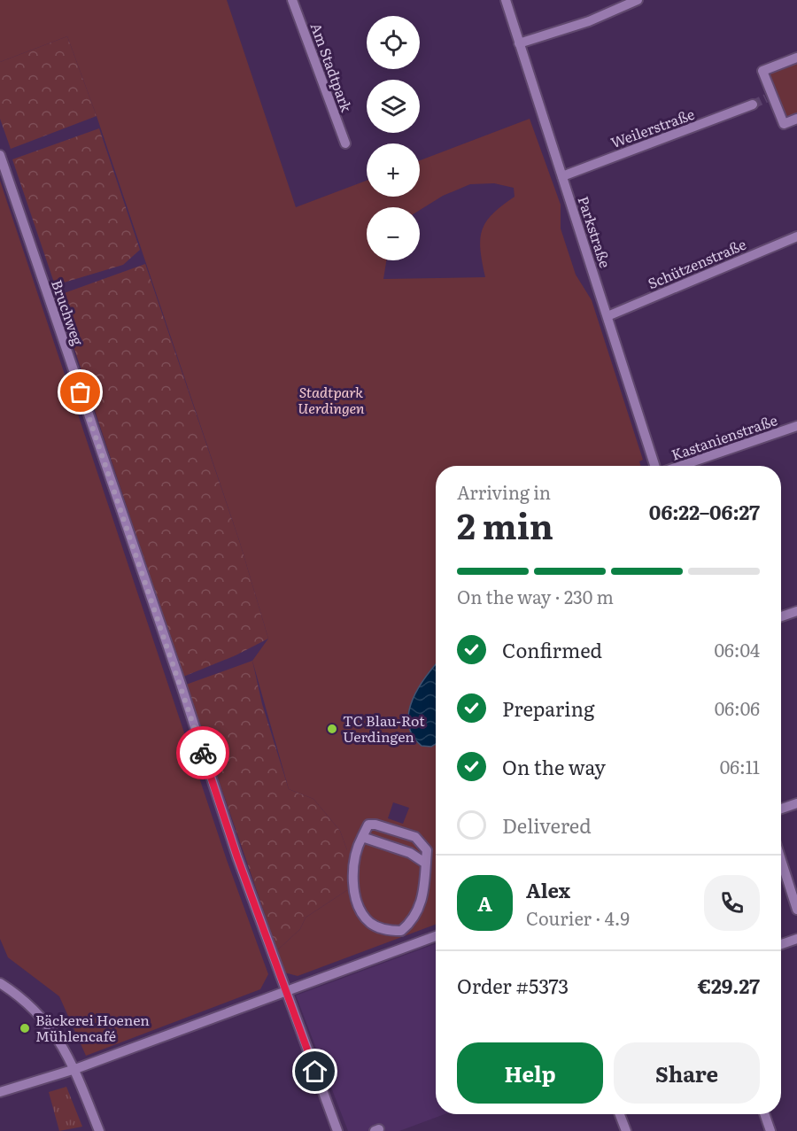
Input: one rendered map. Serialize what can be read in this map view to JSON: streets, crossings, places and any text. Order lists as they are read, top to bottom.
{
  "streets": {
    "street": [
      "Am Stadtpark",
      "Weilerstraße",
      "Parkstraße",
      "Schützenstraße",
      "Bruchweg",
      "Kastanienstraße"
    ]
  },
  "crossings": [
    ["Weilerstraße", "Parkstraße"],
    ["Parkstraße", "Schützenstraße"]
  ],
  "parks": ["Stadtpark Uerdingen"],
  "places": ["TC Blau-Rot Uerdingen", "Bäckerei Hoenen Mühlencafé"],
  "page": {
    "map_buttons": ["+", "−"],
    "heading": ["2 min", "Arriving in", "06:22–06:27"],
    "panel": [
      "Alex",
      "Courier · 4.9",
      "Order #5373",
      "€29.27"
    ],
    "bar": "On the way · 230 m",
    "list": [
      ["Confirmed", "06:04"],
      ["Preparing", "06:06"],
      ["On the way", "06:11"],
      "Delivered"
    ],
    "round": "A",
    "buttons": ["Help", "Share"]
  }
}
